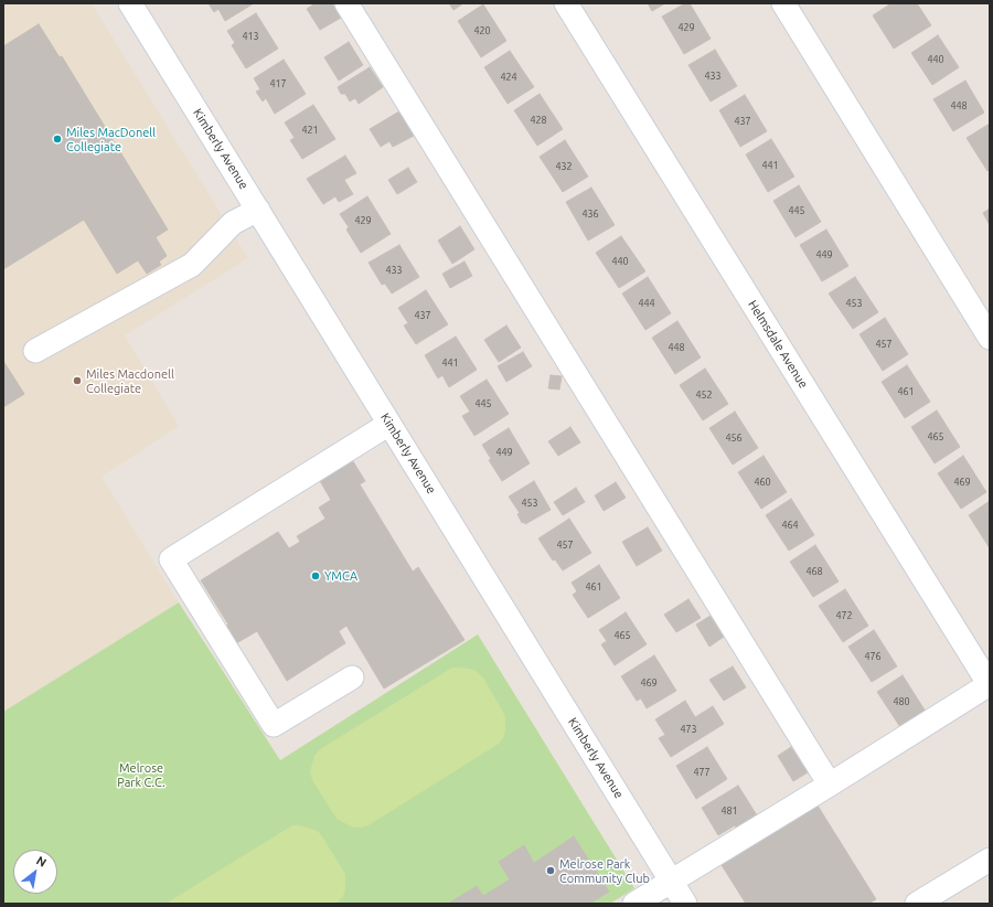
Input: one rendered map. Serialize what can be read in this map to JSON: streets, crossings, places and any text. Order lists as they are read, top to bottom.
{
  "streets": {
    "street": ["Kimberly Avenue", "Helmsdale Avenue"]
  },
  "parks": ["Melrose Park C.C."],
  "places": [
    "Miles MacDonell Collegiate",
    "Miles Macdonell Collegiate",
    "YMCA",
    "Melrose Park Community Club"
  ],
  "house_numbers": [
    "429",
    "420",
    "413",
    "440",
    "433",
    "424",
    "417",
    "448",
    "428",
    "437",
    "421",
    "441",
    "432",
    "445",
    "436",
    "429",
    "449",
    "440",
    "433",
    "444",
    "453",
    "437",
    "457",
    "448",
    "441",
    "461",
    "452",
    "445",
    "465",
    "456",
    "449",
    "460",
    "469",
    "453",
    "464",
    "457",
    "468",
    "461",
    "472",
    "465",
    "476",
    "469",
    "480",
    "473",
    "477",
    "481"
  ],
  "north": "top right"
}
